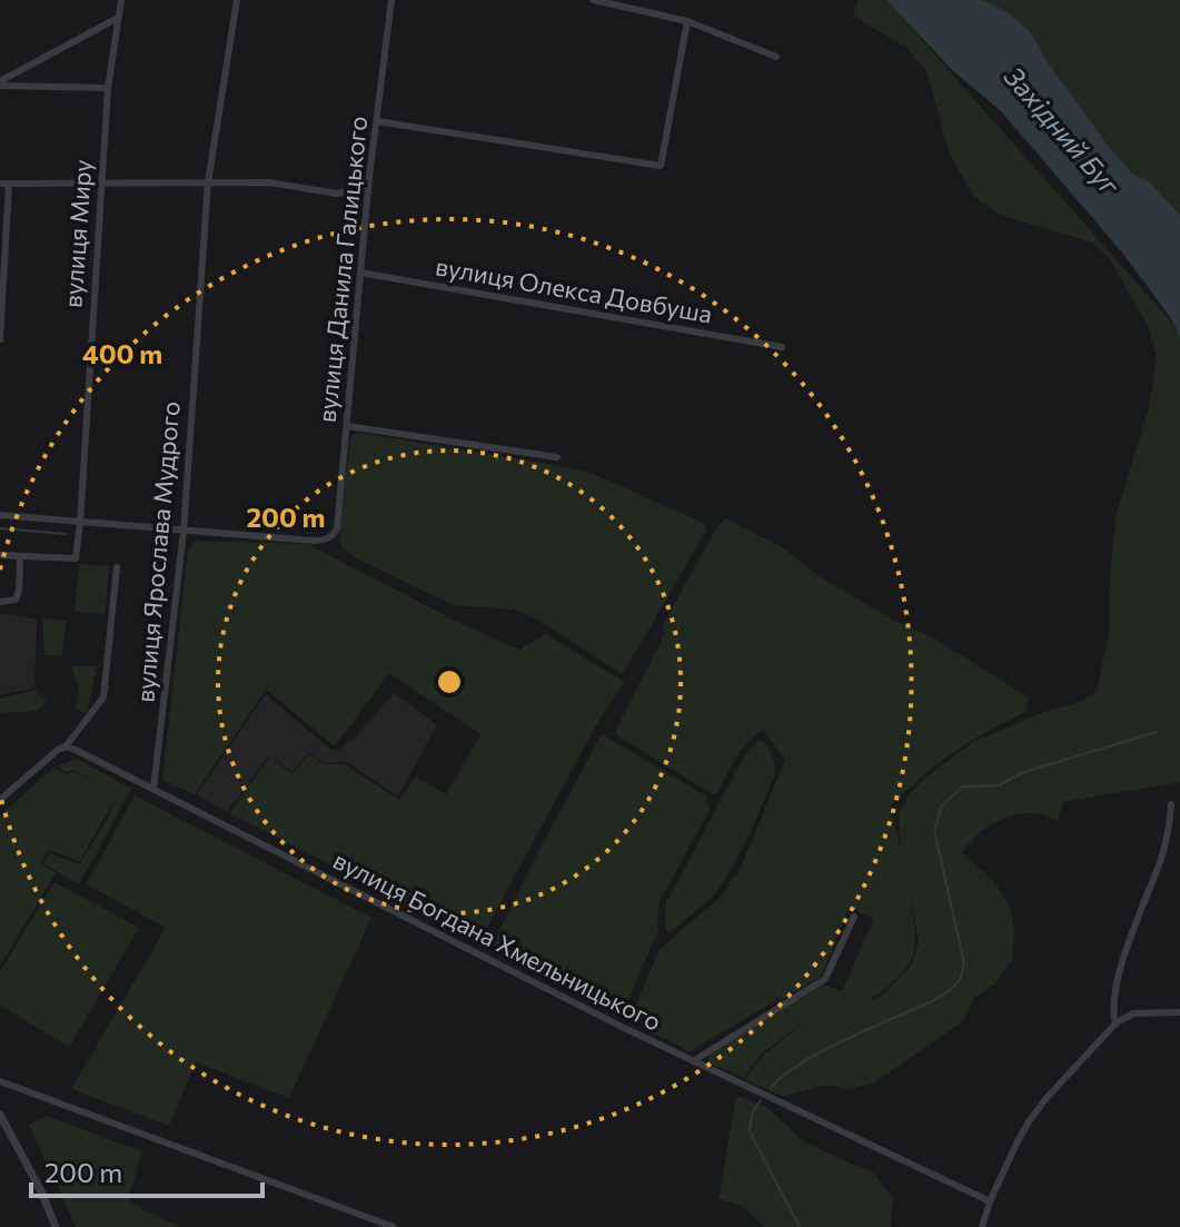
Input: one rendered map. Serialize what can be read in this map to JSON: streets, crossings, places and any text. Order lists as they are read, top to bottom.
{
  "streets": {
    "street": [
      "вулиця Миру",
      "вулиця Данила Галицького",
      "вулиця Олекса Довбуша",
      "вулиця Ярослава Мудрого",
      "вулиця Богдана Хмельницького"
    ]
  },
  "crossings": [
    ["вулиця Данила Галицького", "вулиця Олекса Довбуша"],
    ["вулиця Данила Галицького", "вулиця Ярослава Мудрого"],
    ["вулиця Ярослава Мудрого", "вулиця Богдана Хмельницького"]
  ],
  "water": ["Західний Буг"],
  "scale_bar": "200 m",
  "rings": ["400 m", "200 m"]
}
